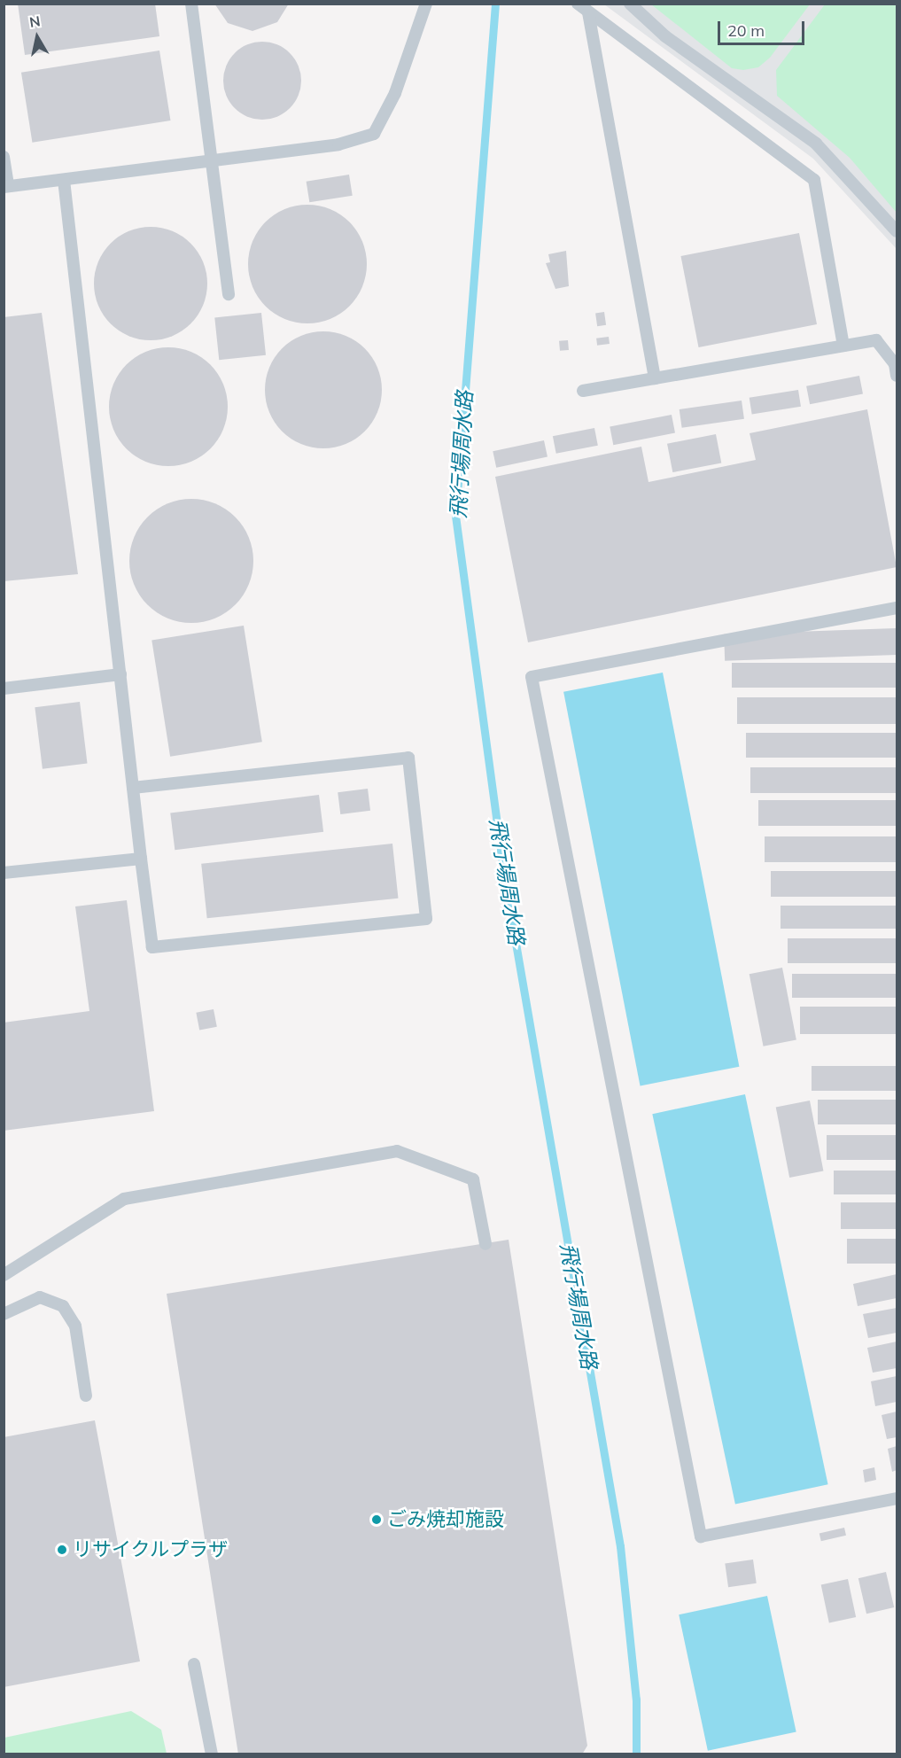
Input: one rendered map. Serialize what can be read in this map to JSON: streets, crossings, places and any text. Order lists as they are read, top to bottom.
{
  "water": ["飛行場周水路"],
  "places": ["ごみ焼却施設", "リサイクルプラザ"],
  "scale_bar": "20 m",
  "north": "top"
}
